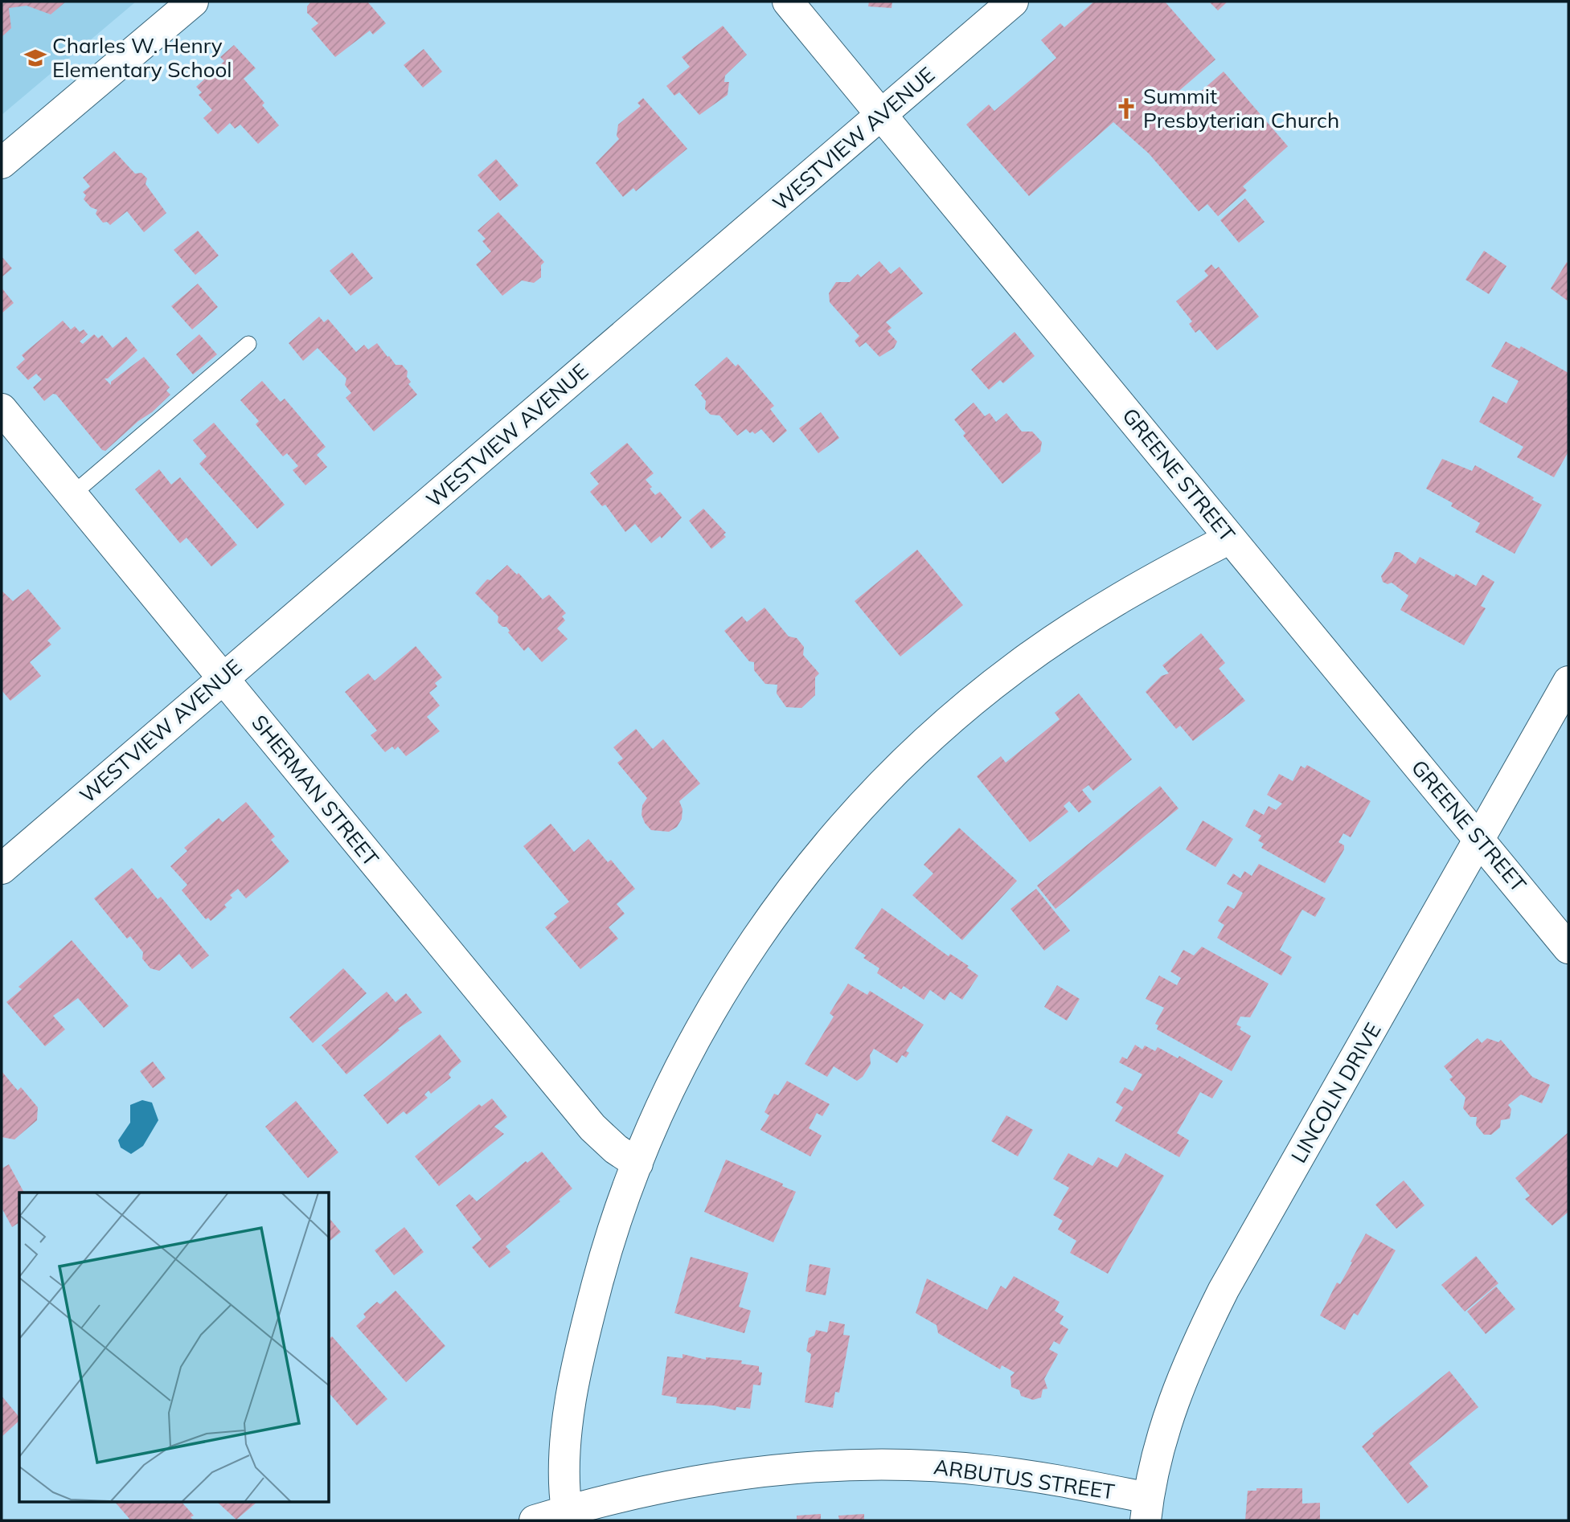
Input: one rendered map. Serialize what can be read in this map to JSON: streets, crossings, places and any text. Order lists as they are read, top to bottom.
{
  "streets": {
    "street": [
      "WESTVIEW AVENUE",
      "GREENE STREET",
      "SHERMAN STREET",
      "LINCOLN DRIVE",
      "ARBUTUS STREET"
    ]
  },
  "crossings": [
    ["WESTVIEW AVENUE", "GREENE STREET"],
    ["WESTVIEW AVENUE", "SHERMAN STREET"],
    ["GREENE STREET", "LINCOLN DRIVE"],
    ["LINCOLN DRIVE", "ARBUTUS STREET"]
  ],
  "places": {
    "school or university": ["Charles W. Henry Elementary School"],
    "church": ["Summit Presbyterian Church"]
  }
}
